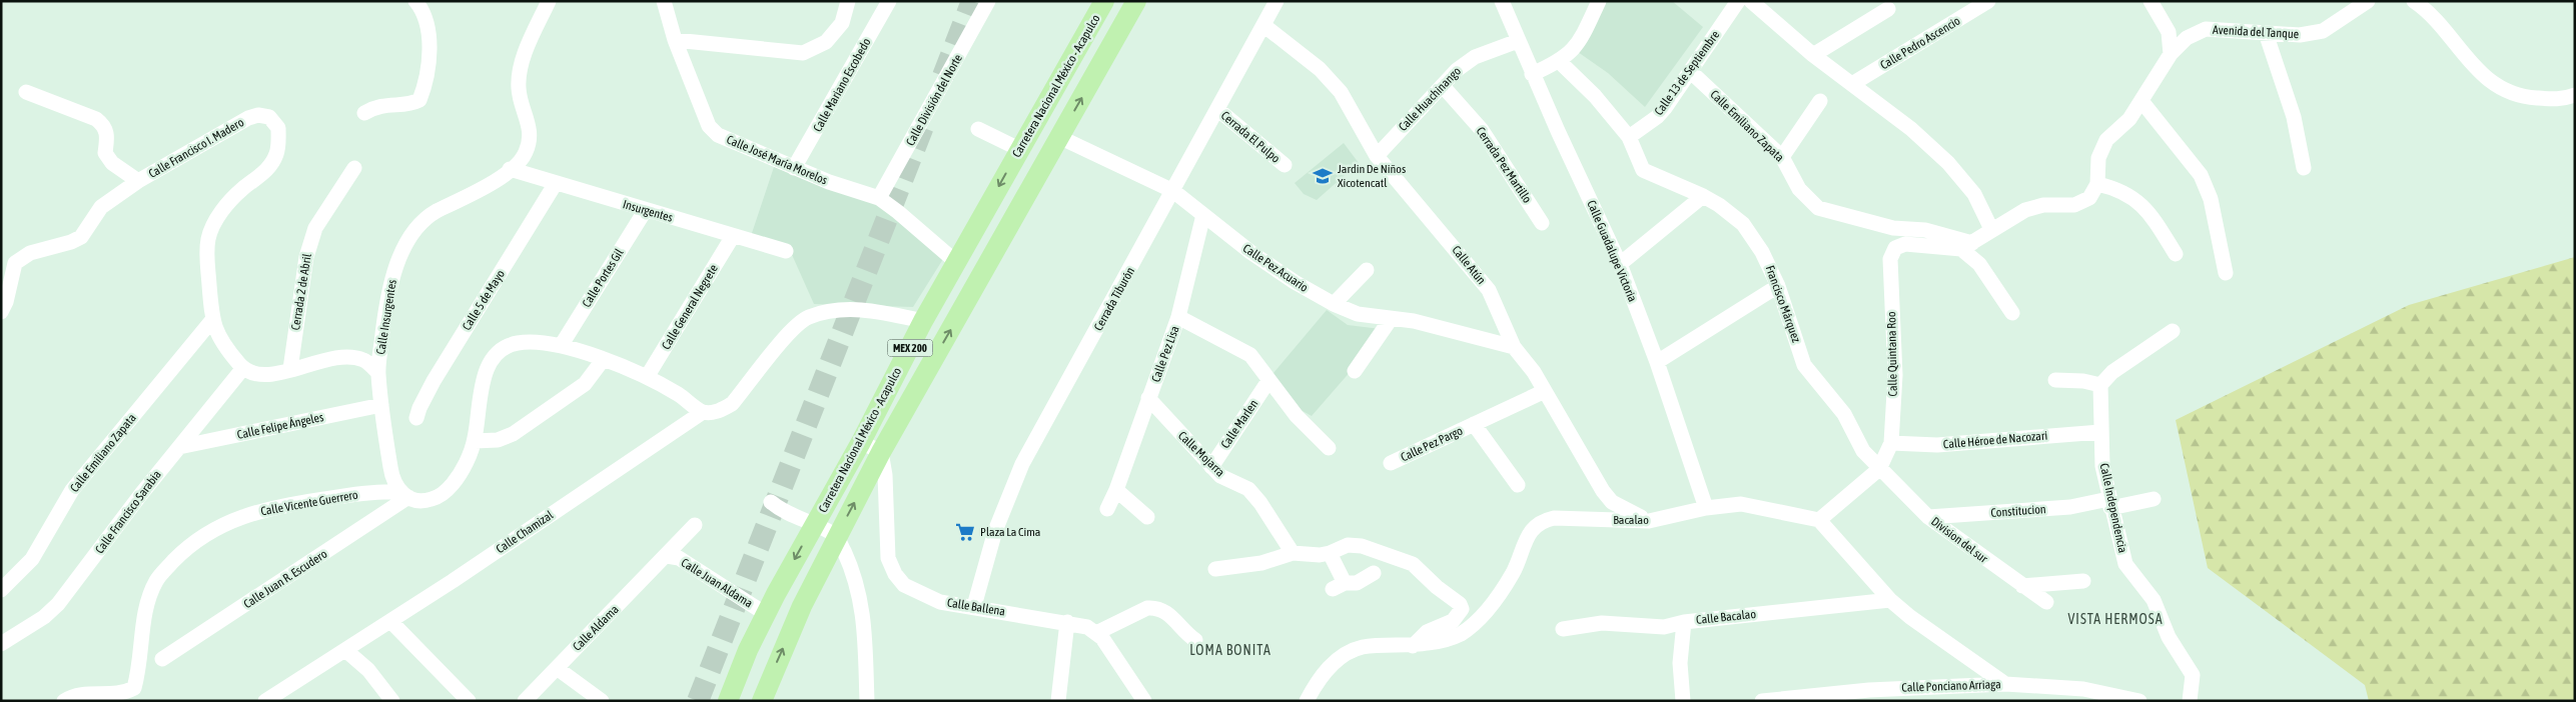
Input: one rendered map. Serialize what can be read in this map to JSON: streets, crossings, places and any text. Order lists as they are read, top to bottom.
{
  "streets": {
    "main road": ["Carretera Nacional México - Acapulco", "MEX 200"],
    "street": [
      "Avenida del Tanque",
      "Calle Pedro Ascencio",
      "Calle 13 de Septiembre",
      "Calle Mariano Escobedo",
      "Calle Huachinango",
      "Calle División del Norte",
      "Calle Emiliano Zapata",
      "Cerrada El Pulpo",
      "Calle Francisco I. Madero",
      "Calle José María Morelos",
      "Cerrada Pez Martillo",
      "Insurgentes",
      "Calle Guadalupe Victoria",
      "Calle Atún",
      "Calle Pez Acuario",
      "Calle Portes Gil",
      "Cerrada 2 de Abril",
      "Cerrada Tiburón",
      "Calle 5 de Mayo",
      "Francisco Márquez",
      "Calle General Negrete",
      "Calle Insurgentes",
      "Calle Pez Lisa",
      "Calle Quintana Roo",
      "Calle Marlen",
      "Calle Felipe Ángeles",
      "Calle Héroe de Nacozari",
      "Calle Pez Pargo",
      "Calle Mojarra",
      "Calle Vicente Guerrero",
      "Calle Independencia",
      "Constitucion",
      "Calle Francisco Sarabia",
      "Bacalao",
      "Calle Chamizal",
      "Division del sur",
      "Calle Juan R. Escudero",
      "Calle Juan Aldama",
      "Calle Ballena",
      "Calle Bacalao",
      "Calle Aldama",
      "Calle Ponciano Arriaga"
    ]
  },
  "crossings": [
    ["Calle 13 de Septiembre", "Calle Emiliano Zapata"],
    ["Calle 13 de Septiembre", "Francisco Márquez"],
    ["Calle Mariano Escobedo", "Calle José María Morelos"],
    ["Carretera Nacional México - Acapulco", "Calle José María Morelos"],
    ["Carretera Nacional México - Acapulco", "Calle Pez Acuario"],
    ["Carretera Nacional México - Acapulco", "Calle Juan Aldama"],
    ["Carretera Nacional México - Acapulco", "Calle Ballena"],
    ["Calle Huachinango", "Cerrada Pez Martillo"],
    ["Calle Huachinango", "Calle Guadalupe Victoria"],
    ["Calle Huachinango", "Calle Atún"],
    ["Calle División del Norte", "Calle José María Morelos"],
    ["Calle Emiliano Zapata", "Calle Francisco I. Madero"],
    ["Calle Emiliano Zapata", "Calle Quintana Roo"],
    ["Cerrada El Pulpo", "Cerrada Tiburón"],
    ["Calle Francisco I. Madero", "Calle Francisco Sarabia"],
    ["Insurgentes", "Calle Portes Gil"],
    ["Insurgentes", "Calle 5 de Mayo"],
    ["Insurgentes", "Calle General Negrete"],
    ["Insurgentes", "Calle Insurgentes"],
    ["Calle Guadalupe Victoria", "Bacalao"],
    ["Calle Atún", "Calle Pez Acuario"],
    ["Calle Atún", "Cerrada Tiburón"],
    ["Calle Atún", "Calle Pez Pargo"],
    ["Calle Atún", "Bacalao"],
    ["Calle Pez Acuario", "Cerrada Tiburón"],
    ["Calle Pez Acuario", "Calle Pez Lisa"],
    ["Cerrada Tiburón", "Calle Ballena"],
    ["Francisco Márquez", "Calle Quintana Roo"],
    ["Francisco Márquez", "Division del sur"],
    ["Calle Insurgentes", "Calle Felipe Ángeles"],
    ["Calle Insurgentes", "Calle Vicente Guerrero"],
    ["Calle Insurgentes", "Calle Juan R. Escudero"],
    ["Calle Pez Lisa", "Calle Mojarra"],
    ["Calle Quintana Roo", "Calle Héroe de Nacozari"],
    ["Calle Quintana Roo", "Bacalao"],
    ["Calle Quintana Roo", "Division del sur"],
    ["Calle Marlen", "Calle Mojarra"],
    ["Calle Felipe Ángeles", "Calle Francisco Sarabia"],
    ["Calle Héroe de Nacozari", "Calle Independencia"],
    ["Calle Vicente Guerrero", "Calle Juan R. Escudero"],
    ["Calle Independencia", "Constitucion"],
    ["Constitucion", "Division del sur"],
    ["Calle Juan Aldama", "Calle Aldama"]
  ],
  "districts": ["VISTA HERMOSA", "LOMA BONITA"],
  "places": {
    "school or university": ["Jardin De Niños Xicotencatl"],
    "supermarket": ["Plaza La Cima"]
  }
}
